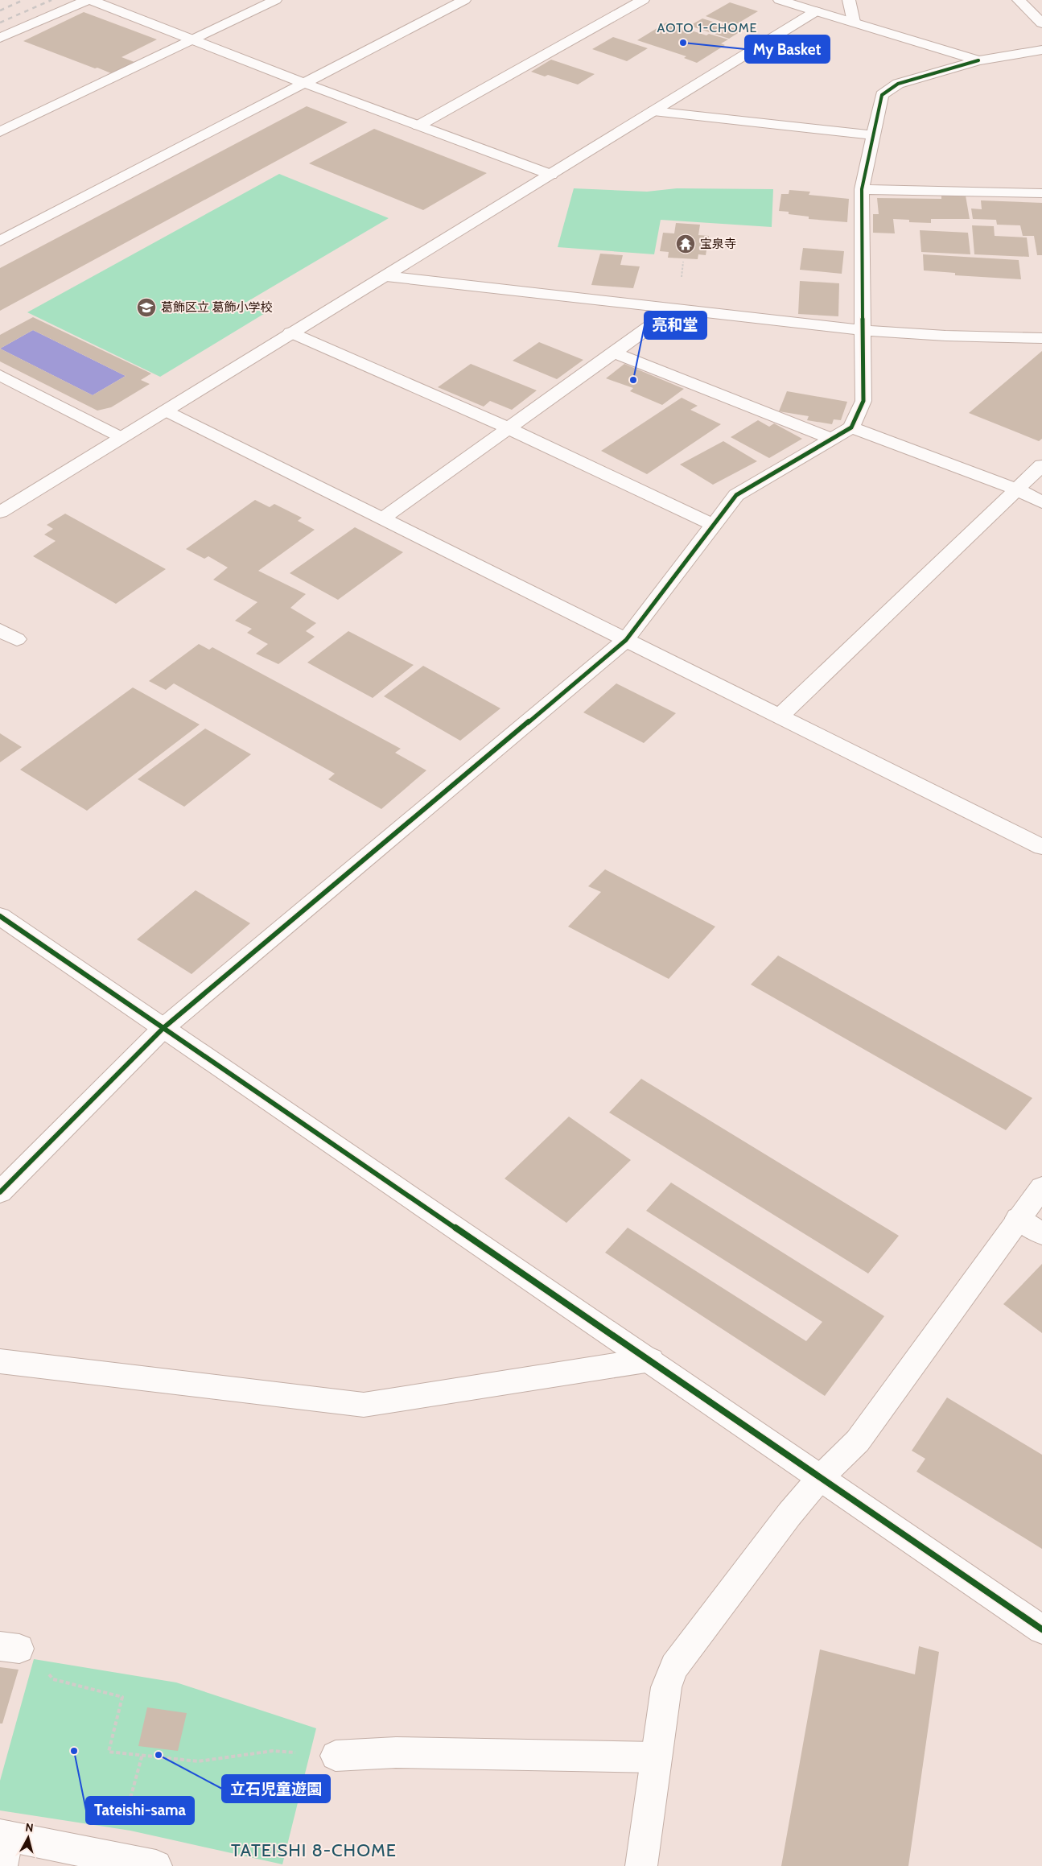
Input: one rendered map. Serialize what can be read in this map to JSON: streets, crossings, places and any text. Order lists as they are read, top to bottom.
{
  "districts": ["AOTO 1-CHOME", "TATEISHI 8-CHOME"],
  "places": {
    "other": [
      "My Basket",
      "亮和堂",
      "Tateishi-sama",
      "立石児童遊園"
    ],
    "temple": ["宝泉寺"],
    "school or university": ["葛飾区立 葛飾小学校"]
  },
  "north": "top"
}
